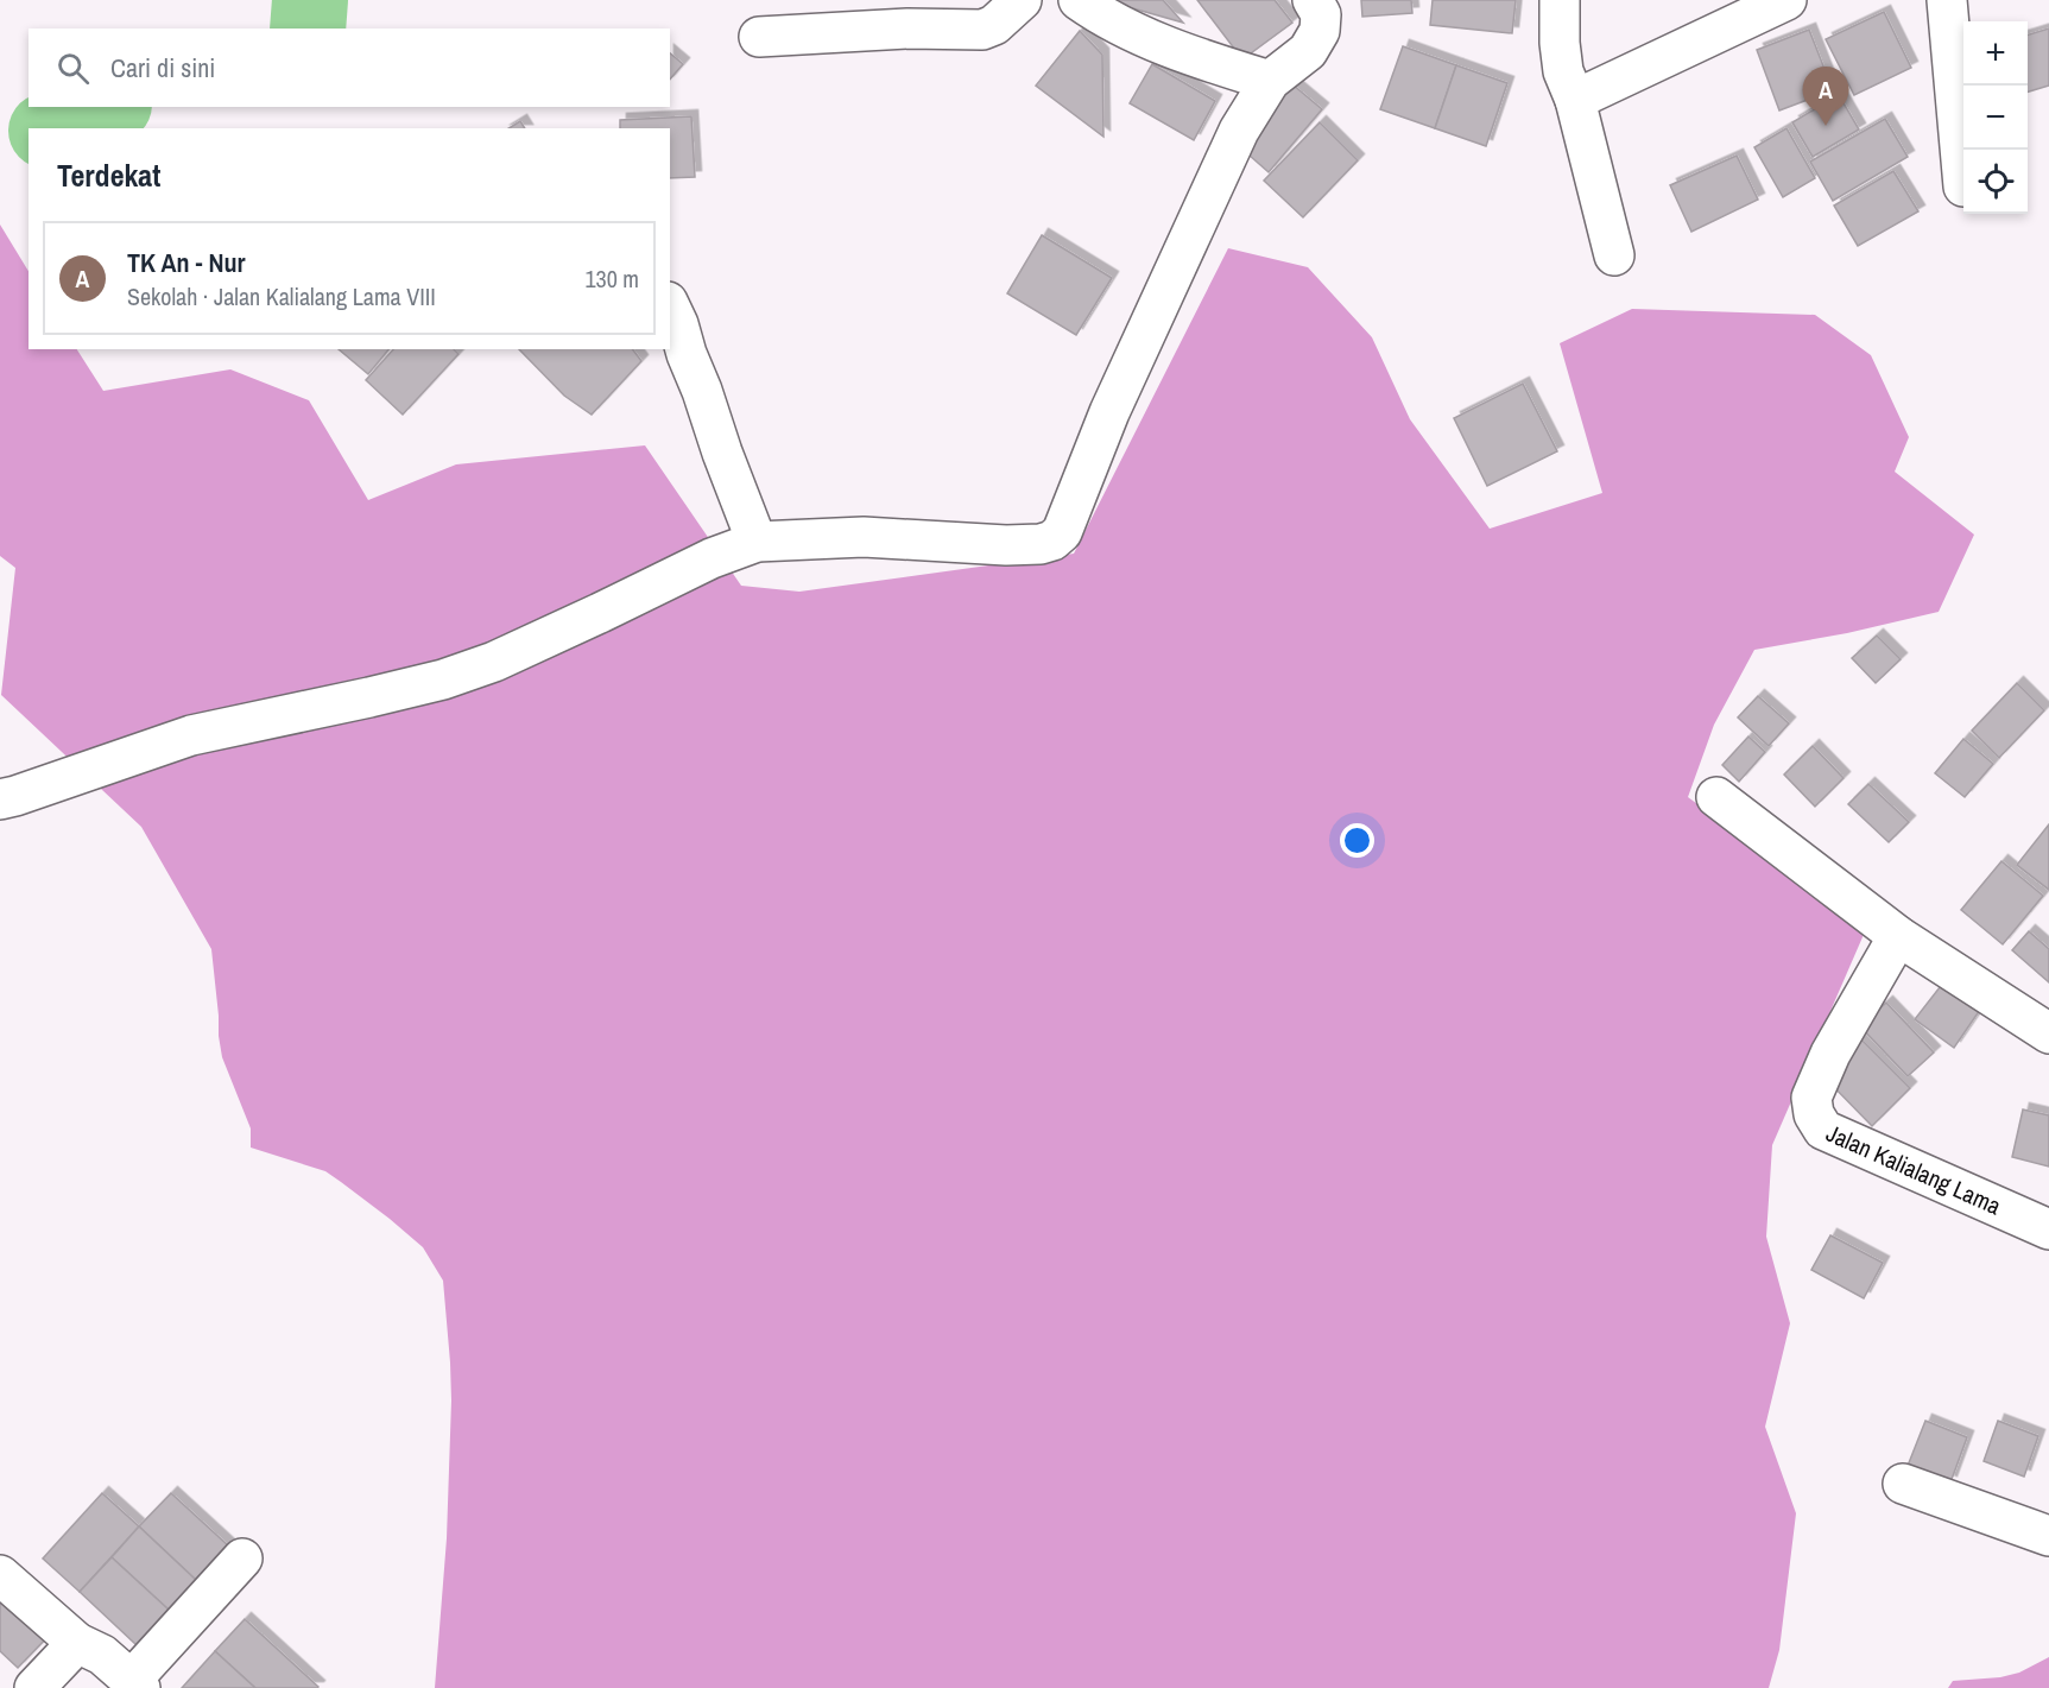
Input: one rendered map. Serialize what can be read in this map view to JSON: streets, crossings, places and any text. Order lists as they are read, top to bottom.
{
  "streets": {
    "street": ["Jalan Kalialang Lama"]
  },
  "page": {
    "map_buttons": ["+", "−"],
    "search": "Cari di sini",
    "pins": "A",
    "heading": "Terdekat",
    "list": [
      {
        "mark": "A",
        "name": "TK An - Nur",
        "note": "Sekolah · Jalan Kalialang Lama VIII",
        "value": "130 m"
      }
    ]
  }
}
